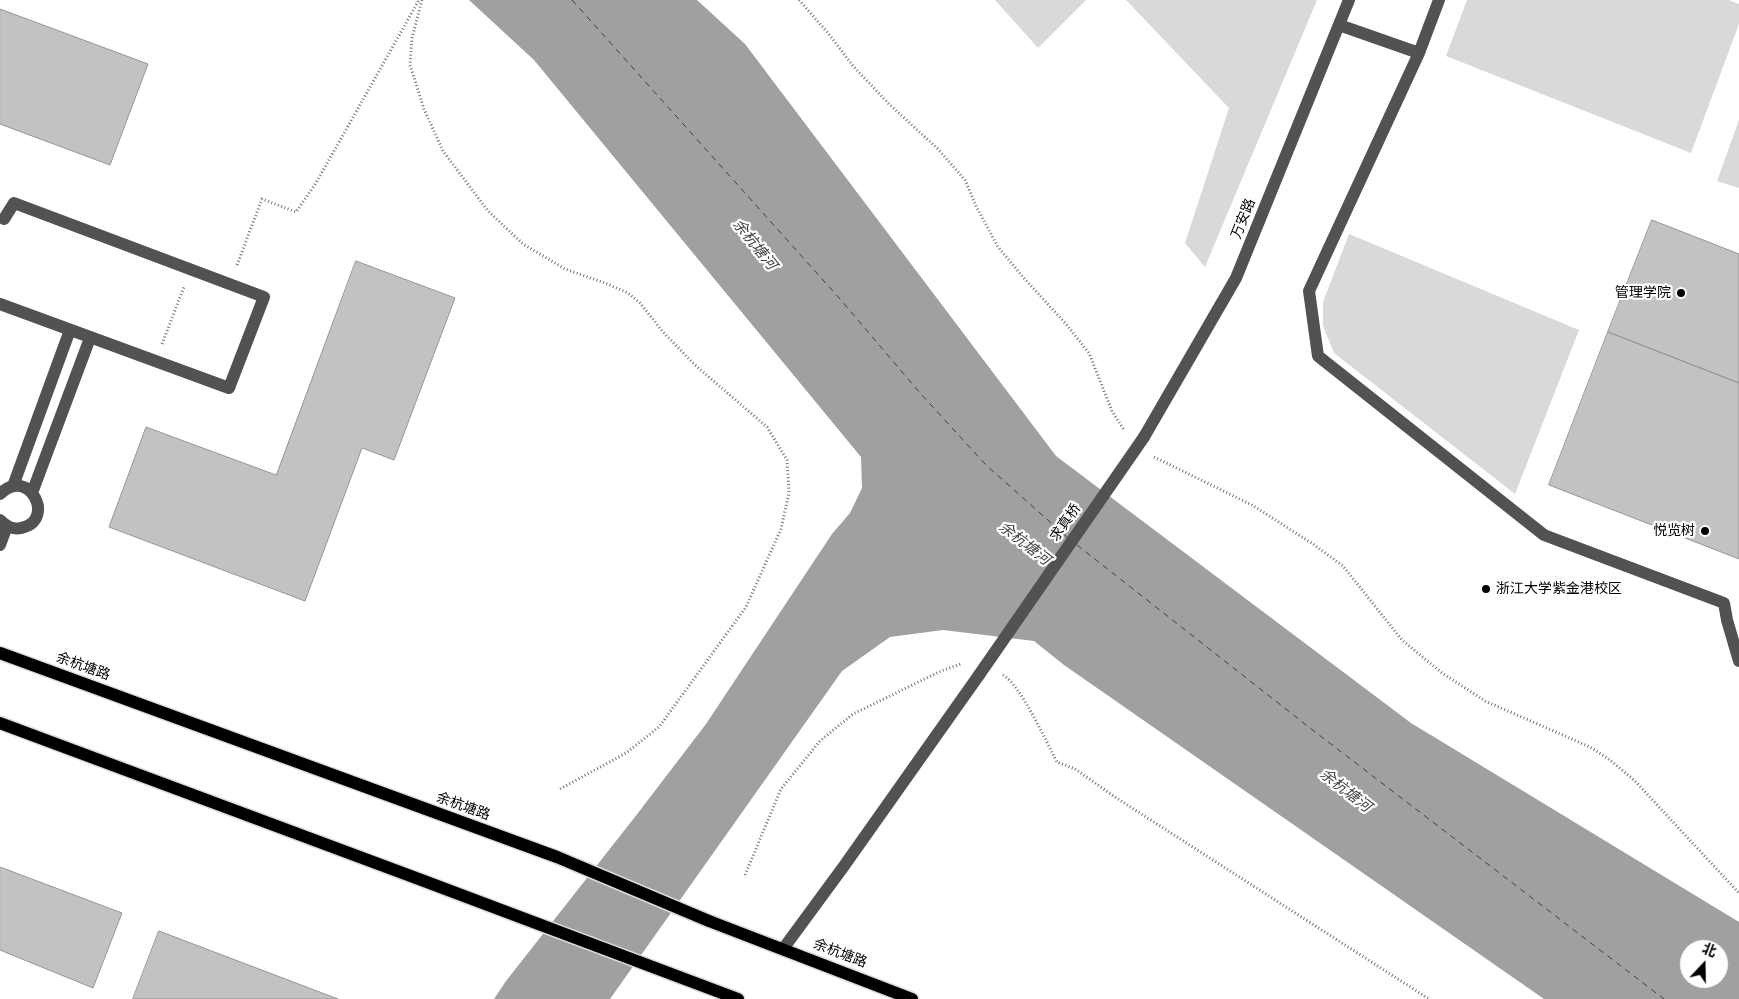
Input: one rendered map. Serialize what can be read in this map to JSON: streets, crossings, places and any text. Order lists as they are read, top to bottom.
{
  "streets": {
    "main road": ["余杭塘路"],
    "street": ["万安路", "求真桥"]
  },
  "crossings": [
    ["万安路", "求真桥"],
    ["求真桥", "余杭塘路"]
  ],
  "water": ["余杭塘河"],
  "places": ["管理学院", "悦览树", "浙江大学紫金港校区"],
  "north": "top"
}
